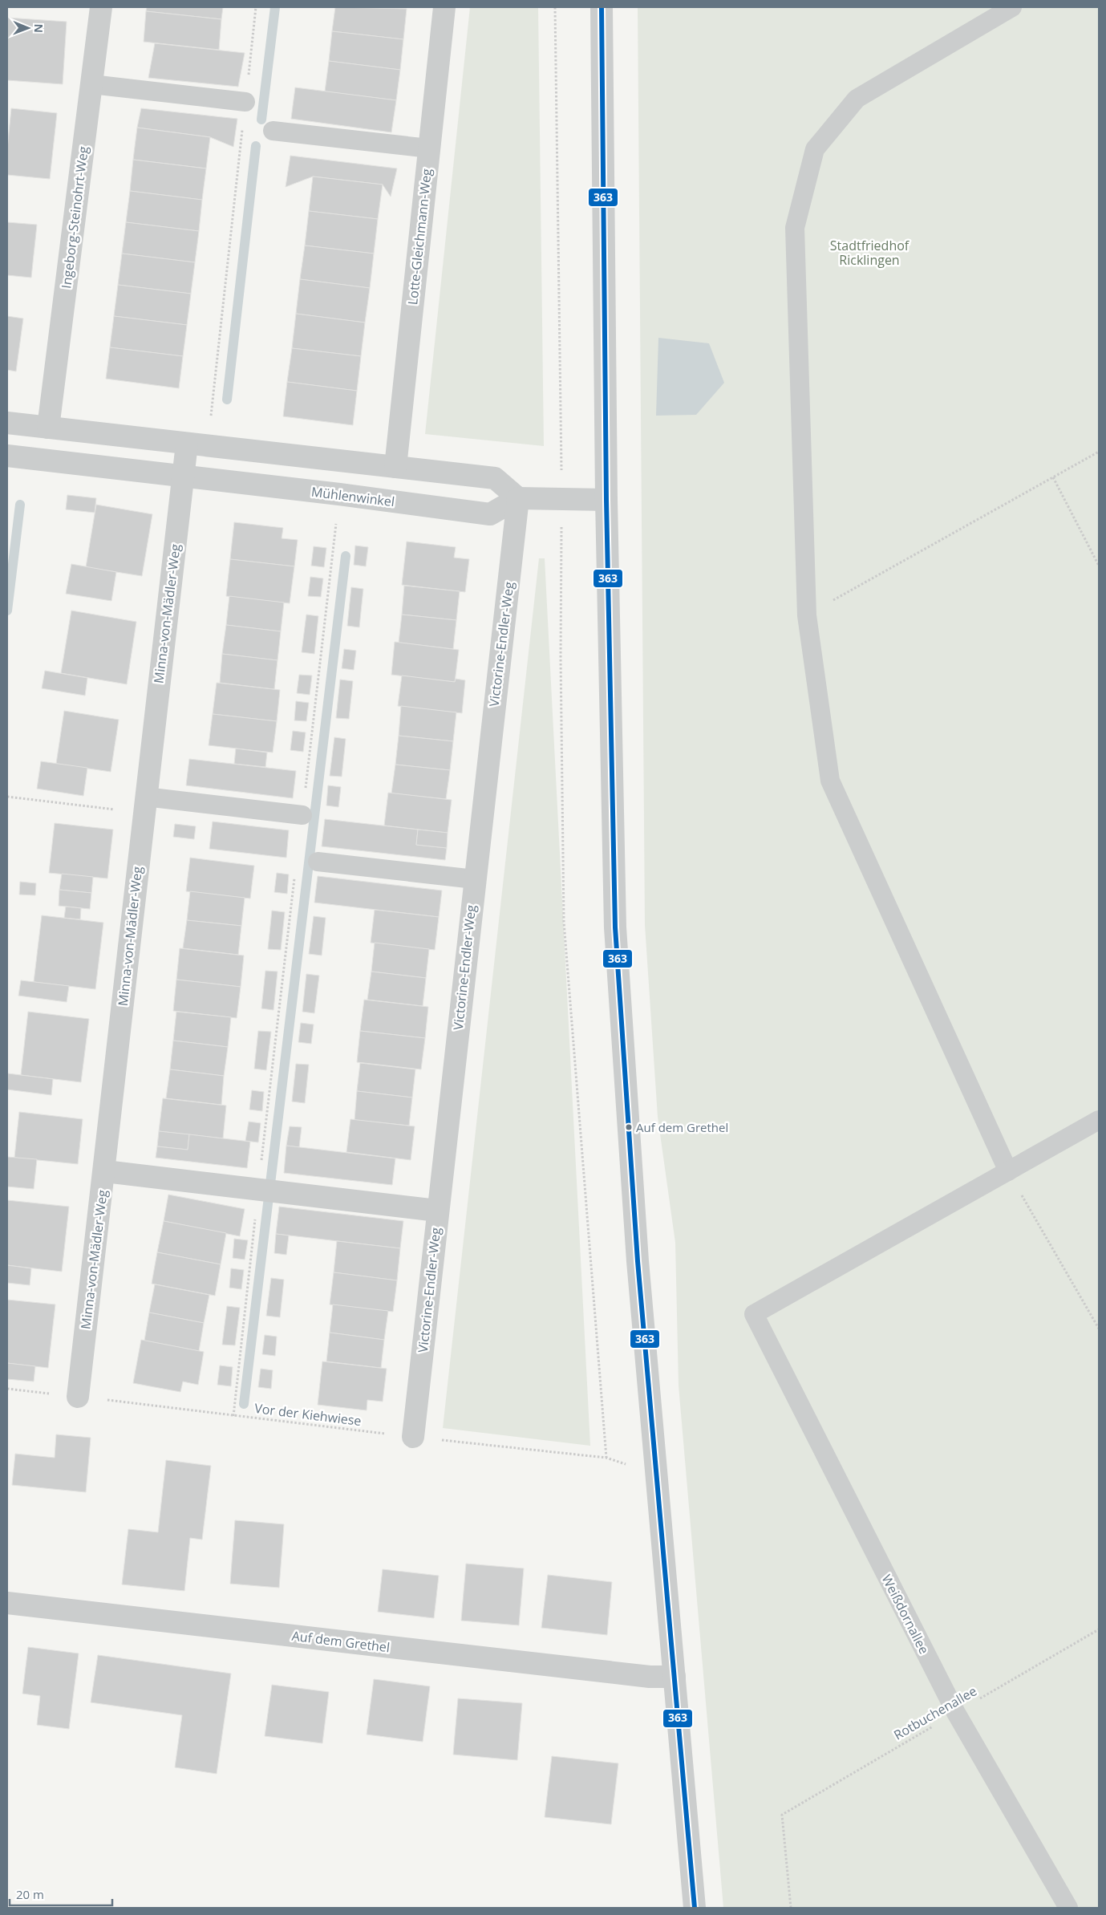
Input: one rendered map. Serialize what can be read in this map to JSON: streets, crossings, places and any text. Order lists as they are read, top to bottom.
{
  "streets": {
    "street": [
      "Ingeborg-Steinohrt-Weg",
      "Lotte-Gleichmann-Weg",
      "Mühlenwinkel",
      "Minna-von-Mädler-Weg",
      "Victorine-Endler-Weg",
      "Auf dem Grethel"
    ],
    "lane": ["Weißdornallee"],
    "path": ["Vor der Kiehwiese", "Rotbuchenallee"]
  },
  "crossings": [
    ["Mühlenwinkel", "Minna-von-Mädler-Weg"],
    ["Mühlenwinkel", "Victorine-Endler-Weg"],
    ["Minna-von-Mädler-Weg", "Vor der Kiehwiese"],
    ["Victorine-Endler-Weg", "Vor der Kiehwiese"],
    ["Weißdornallee", "Rotbuchenallee"]
  ],
  "parks": ["Stadtfriedhof Ricklingen"],
  "places": ["Auf dem Grethel"],
  "lines": ["transit line 363"],
  "scale_bar": "20 m",
  "north": "right"
}
